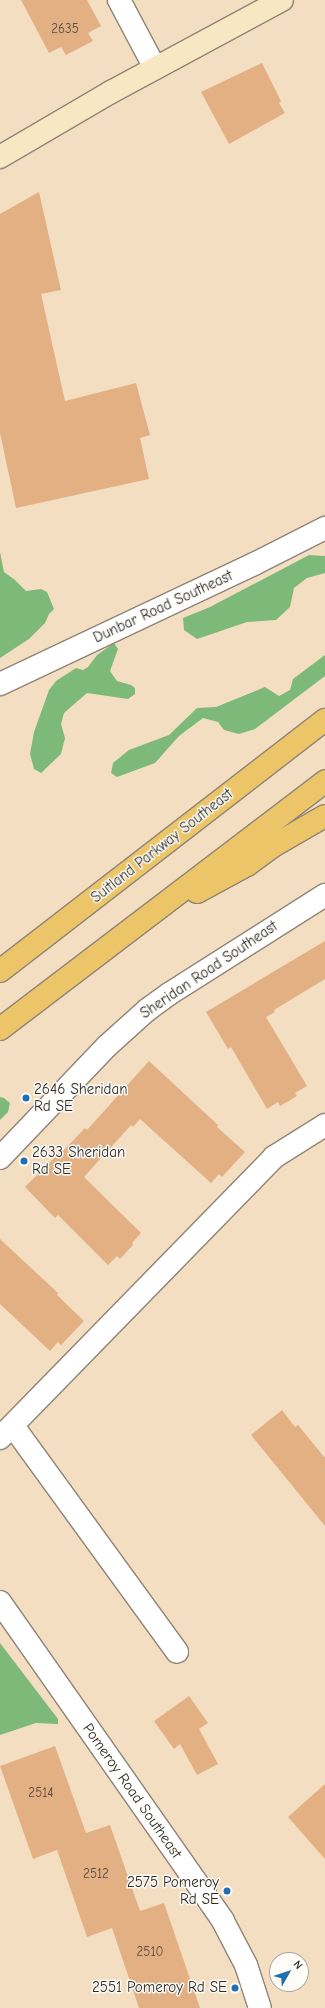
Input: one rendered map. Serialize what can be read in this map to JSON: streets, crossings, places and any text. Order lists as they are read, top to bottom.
{
  "streets": {
    "highway": ["Suitland Parkway Southeast"],
    "street": ["Dunbar Road Southeast", "Sheridan Road Southeast", "Pomeroy Road Southeast"]
  },
  "places": [
    "2646 Sheridan Rd SE",
    "2633 Sheridan Rd SE",
    "2575 Pomeroy Rd SE",
    "2551 Pomeroy Rd SE"
  ],
  "house_numbers": [
    "2635",
    "2514",
    "2512",
    "2510"
  ],
  "north": "top right"
}
